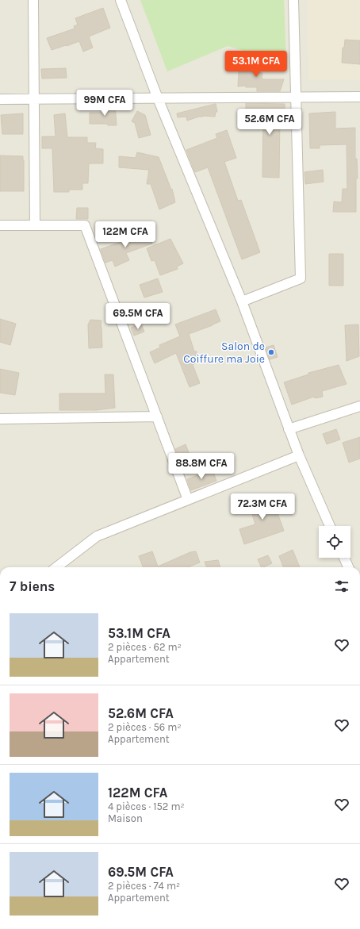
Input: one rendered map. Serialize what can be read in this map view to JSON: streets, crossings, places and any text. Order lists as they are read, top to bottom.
{
  "places": ["Salon de Coiffure ma Joie"],
  "page": {
    "price": [
      "53.1M CFA",
      "99M CFA",
      "52.6M CFA",
      "122M CFA",
      "69.5M CFA",
      "88.8M CFA",
      "72.3M CFA"
    ],
    "heading": "7 biens",
    "list": [
      {
        "name": "53.1M CFA",
        "note": "2 pièces · 62 m² · Appartement"
      },
      {
        "name": "52.6M CFA",
        "note": "2 pièces · 56 m² · Appartement"
      },
      {
        "name": "122M CFA",
        "note": "4 pièces · 152 m² · Maison"
      },
      {
        "name": "69.5M CFA",
        "note": "2 pièces · 74 m² · Appartement"
      }
    ]
  }
}
